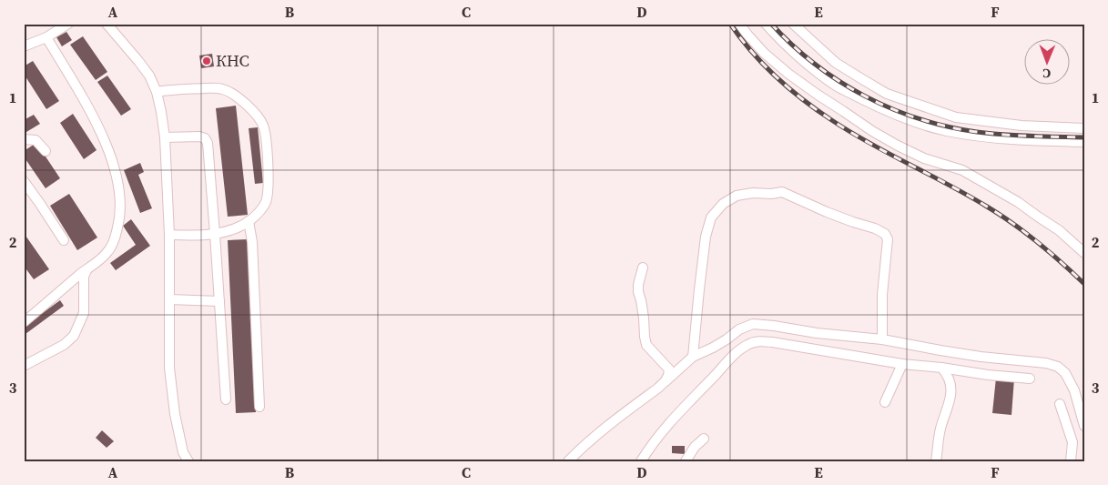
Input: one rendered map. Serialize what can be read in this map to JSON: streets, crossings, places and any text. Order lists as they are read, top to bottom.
{
  "places": ["КНС"],
  "north": "bottom",
  "grid": {
    "columns": [
      "A",
      "B",
      "C",
      "D",
      "E",
      "F"
    ],
    "rows": ["1", "2", "3"]
  }
}
